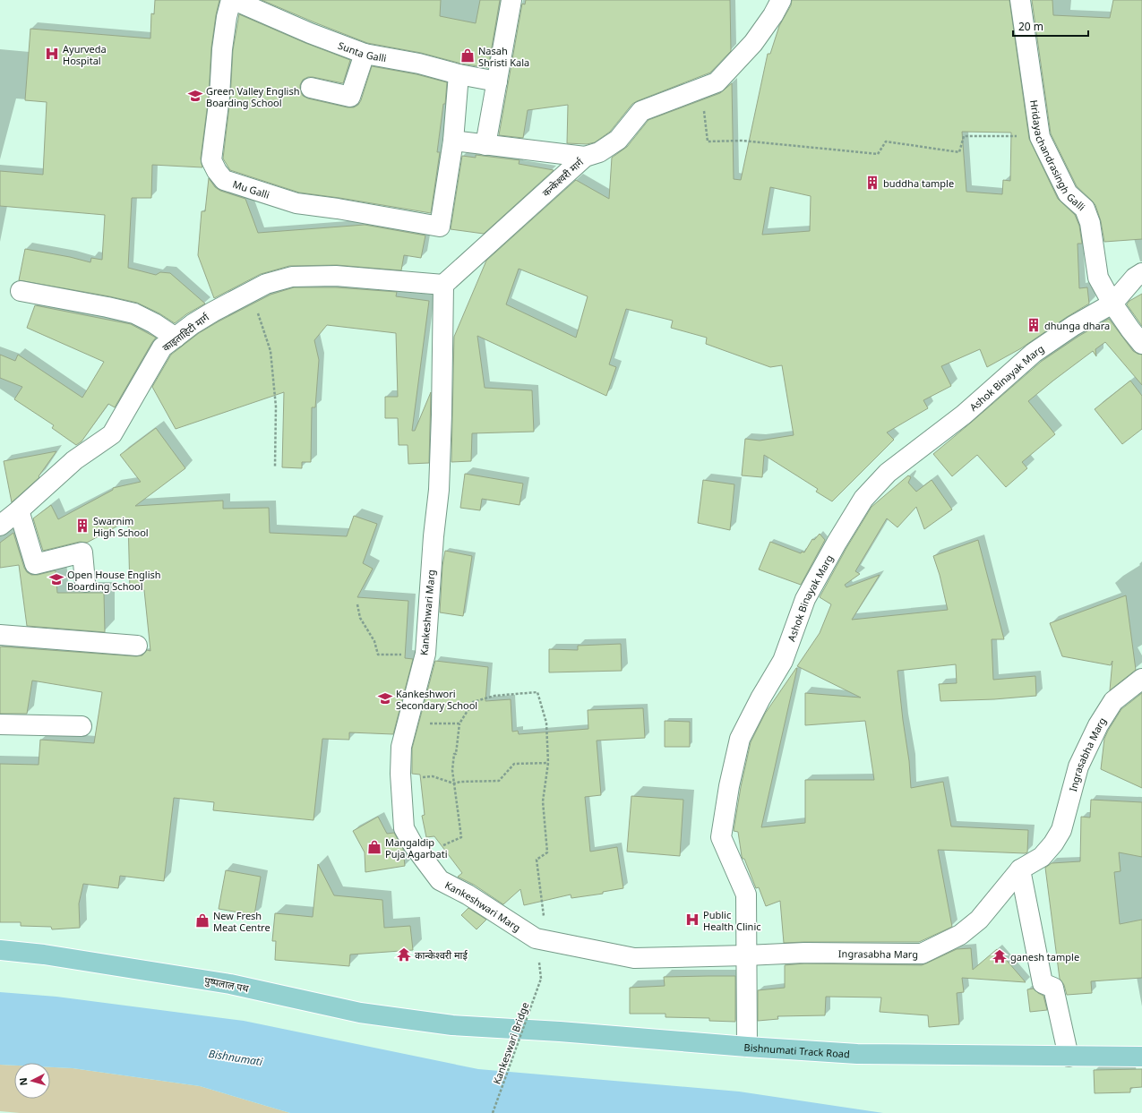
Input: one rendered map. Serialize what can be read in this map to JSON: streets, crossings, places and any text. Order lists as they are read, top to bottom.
{
  "streets": {
    "main road": ["पुष्पलाल पथ", "Bishnumati Track Road"],
    "street": [
      "Sunta Galli",
      "Hridayachandrasingh Galli",
      "कन्केश्वरी मार्ग",
      "Mu Galli",
      "काइताहिटी मार्ग",
      "Ashok Binayak Marg",
      "Kankeshwari Marg",
      "Ingrasabha Marg"
    ],
    "path": ["Kankeswari Bridge"]
  },
  "crossings": [
    ["Hridayachandrasingh Galli", "Ashok Binayak Marg"],
    ["कन्केश्वरी मार्ग", "काइताहिटी मार्ग"],
    ["कन्केश्वरी मार्ग", "Kankeshwari Marg"],
    ["काइताहिटी मार्ग", "Kankeshwari Marg"],
    ["Ashok Binayak Marg", "Kankeshwari Marg"],
    ["Ashok Binayak Marg", "Ingrasabha Marg"],
    ["Ashok Binayak Marg", "Bishnumati Track Road"],
    ["Kankeshwari Marg", "Ingrasabha Marg"],
    ["Kankeshwari Marg", "Kankeswari Bridge"],
    ["पुष्पलाल पथ", "Bishnumati Track Road"]
  ],
  "water": ["Bishnumati"],
  "places": {
    "hospital": ["Ayurveda Hospital", "Public Health Clinic"],
    "shop": ["Nasah Shristi Kala", "Mangaldip Puja Agarbati", "New Fresh Meat Centre"],
    "school or university": ["Green Valley English Boarding School", "Open House English Boarding School", "Kankeshwori Secondary School"],
    "building": ["buddha tample", "dhunga dhara", "Swarnim High School"],
    "temple": ["कान्केश्वरी माई", "ganesh tample"]
  },
  "scale_bar": "20 m",
  "north": "left"
}
